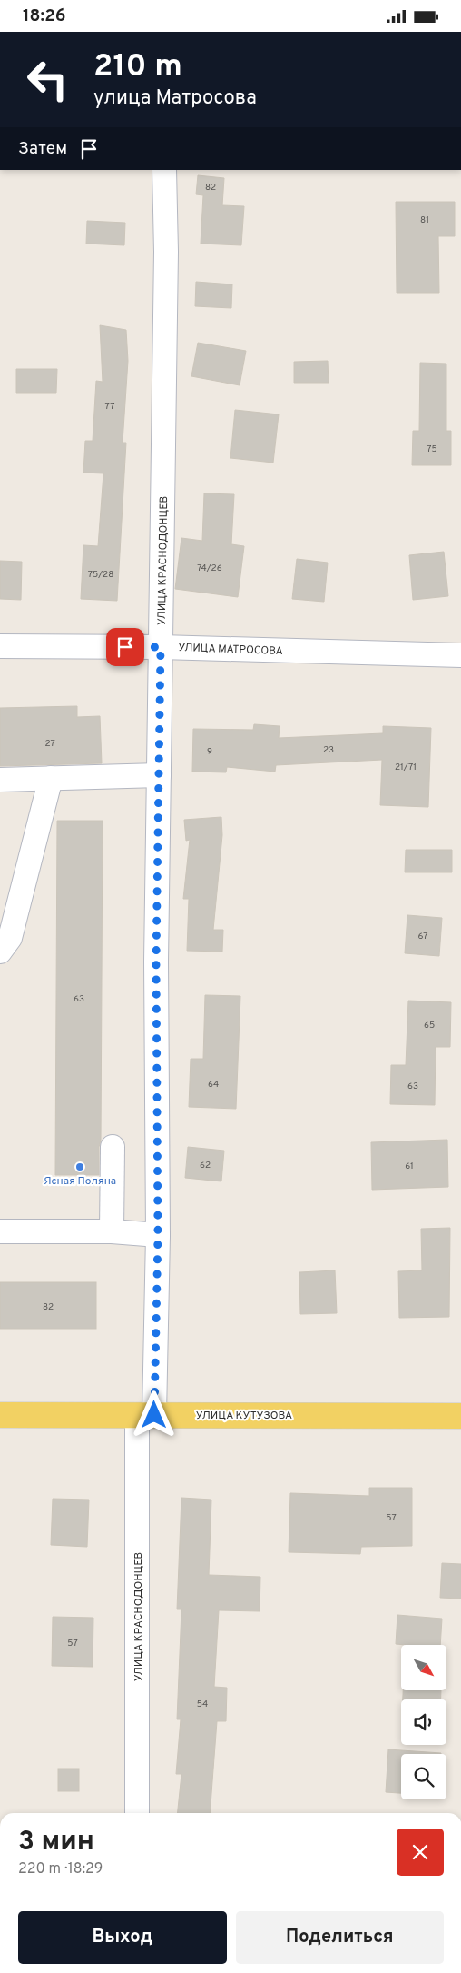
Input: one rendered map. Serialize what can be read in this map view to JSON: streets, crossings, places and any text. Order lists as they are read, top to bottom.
{
  "streets": {
    "main road": ["УЛИЦА КУТУЗОВА"],
    "street": ["УЛИЦА КРАСНОДОНЦЕВ", "УЛИЦА МАТРОСОВА"]
  },
  "crossings": [
    ["УЛИЦА КРАСНОДОНЦЕВ", "УЛИЦА МАТРОСОВА"],
    ["УЛИЦА КРАСНОДОНЦЕВ", "УЛИЦА КУТУЗОВА"]
  ],
  "places": ["Ясная Поляна"],
  "house_numbers": [
    "82",
    "81",
    "77",
    "75",
    "74/26",
    "75/28",
    "27",
    "23",
    "9",
    "21/71",
    "67",
    "63",
    "65",
    "64",
    "63",
    "62",
    "61",
    "82",
    "57",
    "57",
    "54"
  ],
  "north": "bottom right",
  "page": {
    "status": "18:26",
    "turn": ["210 m", "улица Матросова"],
    "then": "Затем",
    "heading": ["3 мин", "220 m · 18:29"],
    "buttons": ["Выход", "Поделиться"]
  }
}
